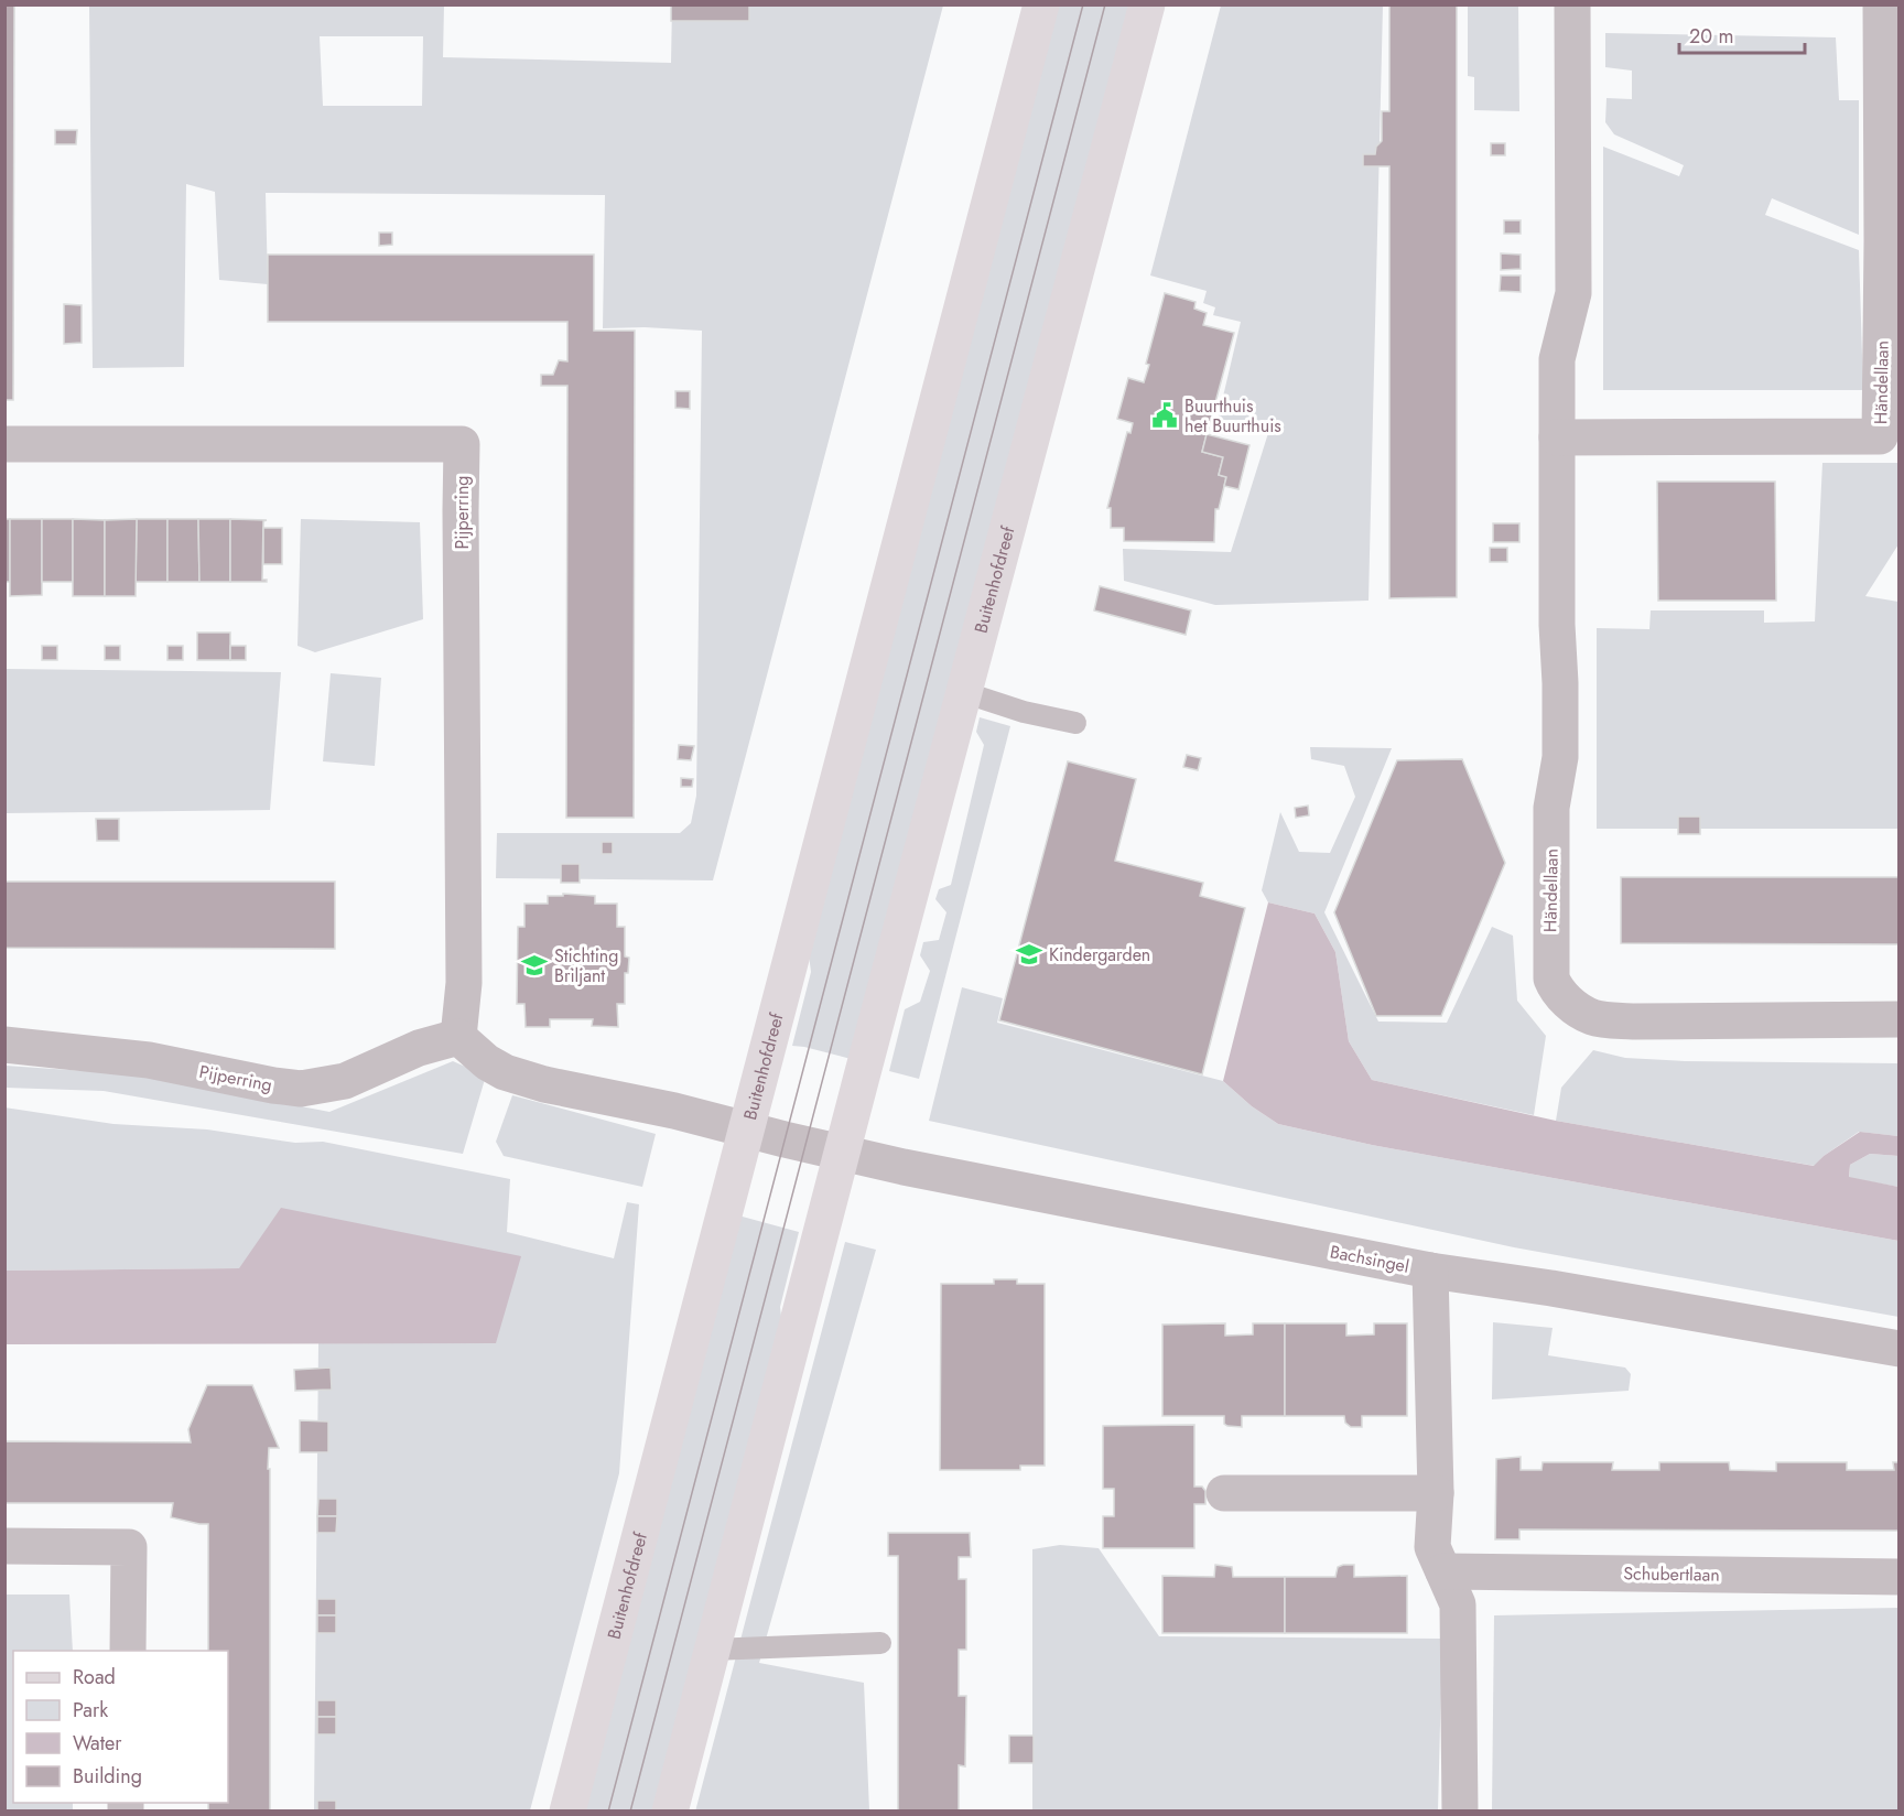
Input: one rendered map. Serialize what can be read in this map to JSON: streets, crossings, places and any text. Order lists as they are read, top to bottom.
{
  "streets": {
    "street": [
      "Händellaan",
      "Pijperring",
      "Buitenhofdreef",
      "Bachsingel",
      "Schubertlaan"
    ]
  },
  "crossings": [
    ["Buitenhofdreef", "Bachsingel"]
  ],
  "places": {
    "public building": ["Buurthuis het Buurthuis"],
    "school or university": ["Kindergarden", "Stichting Briljant"]
  },
  "legend": [
    "Road",
    "Park",
    "Water",
    "Building"
  ],
  "scale_bar": "20 m"
}
